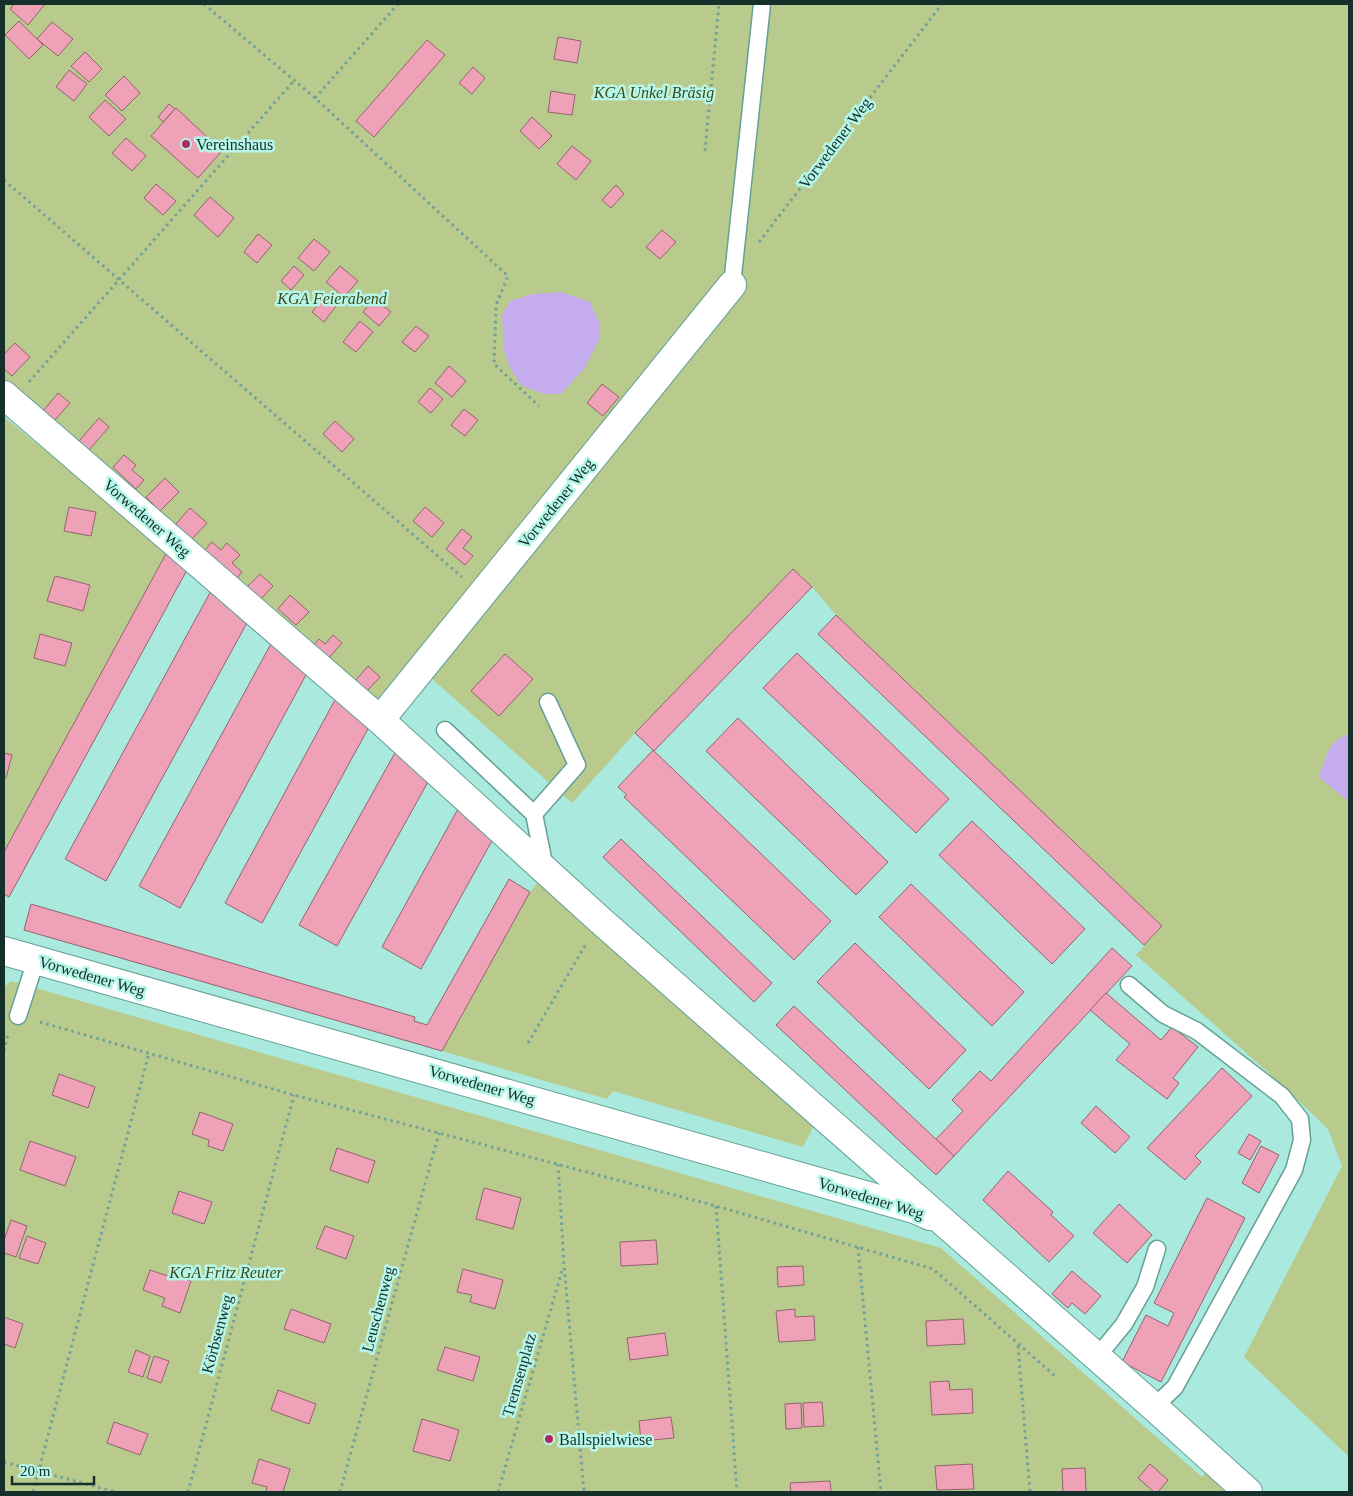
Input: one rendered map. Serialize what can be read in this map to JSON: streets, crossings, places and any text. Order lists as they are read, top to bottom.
{
  "streets": {
    "street": ["Vorwedener Weg"],
    "path": ["Leuschenweg", "Körbsenweg", "Tremsenplatz"]
  },
  "parks": ["KGA Unkel Bräsig", "KGA Feierabend", "KGA Fritz Reuter"],
  "places": ["Vereinshaus", "Ballspielwiese"],
  "scale_bar": "20 m"
}
